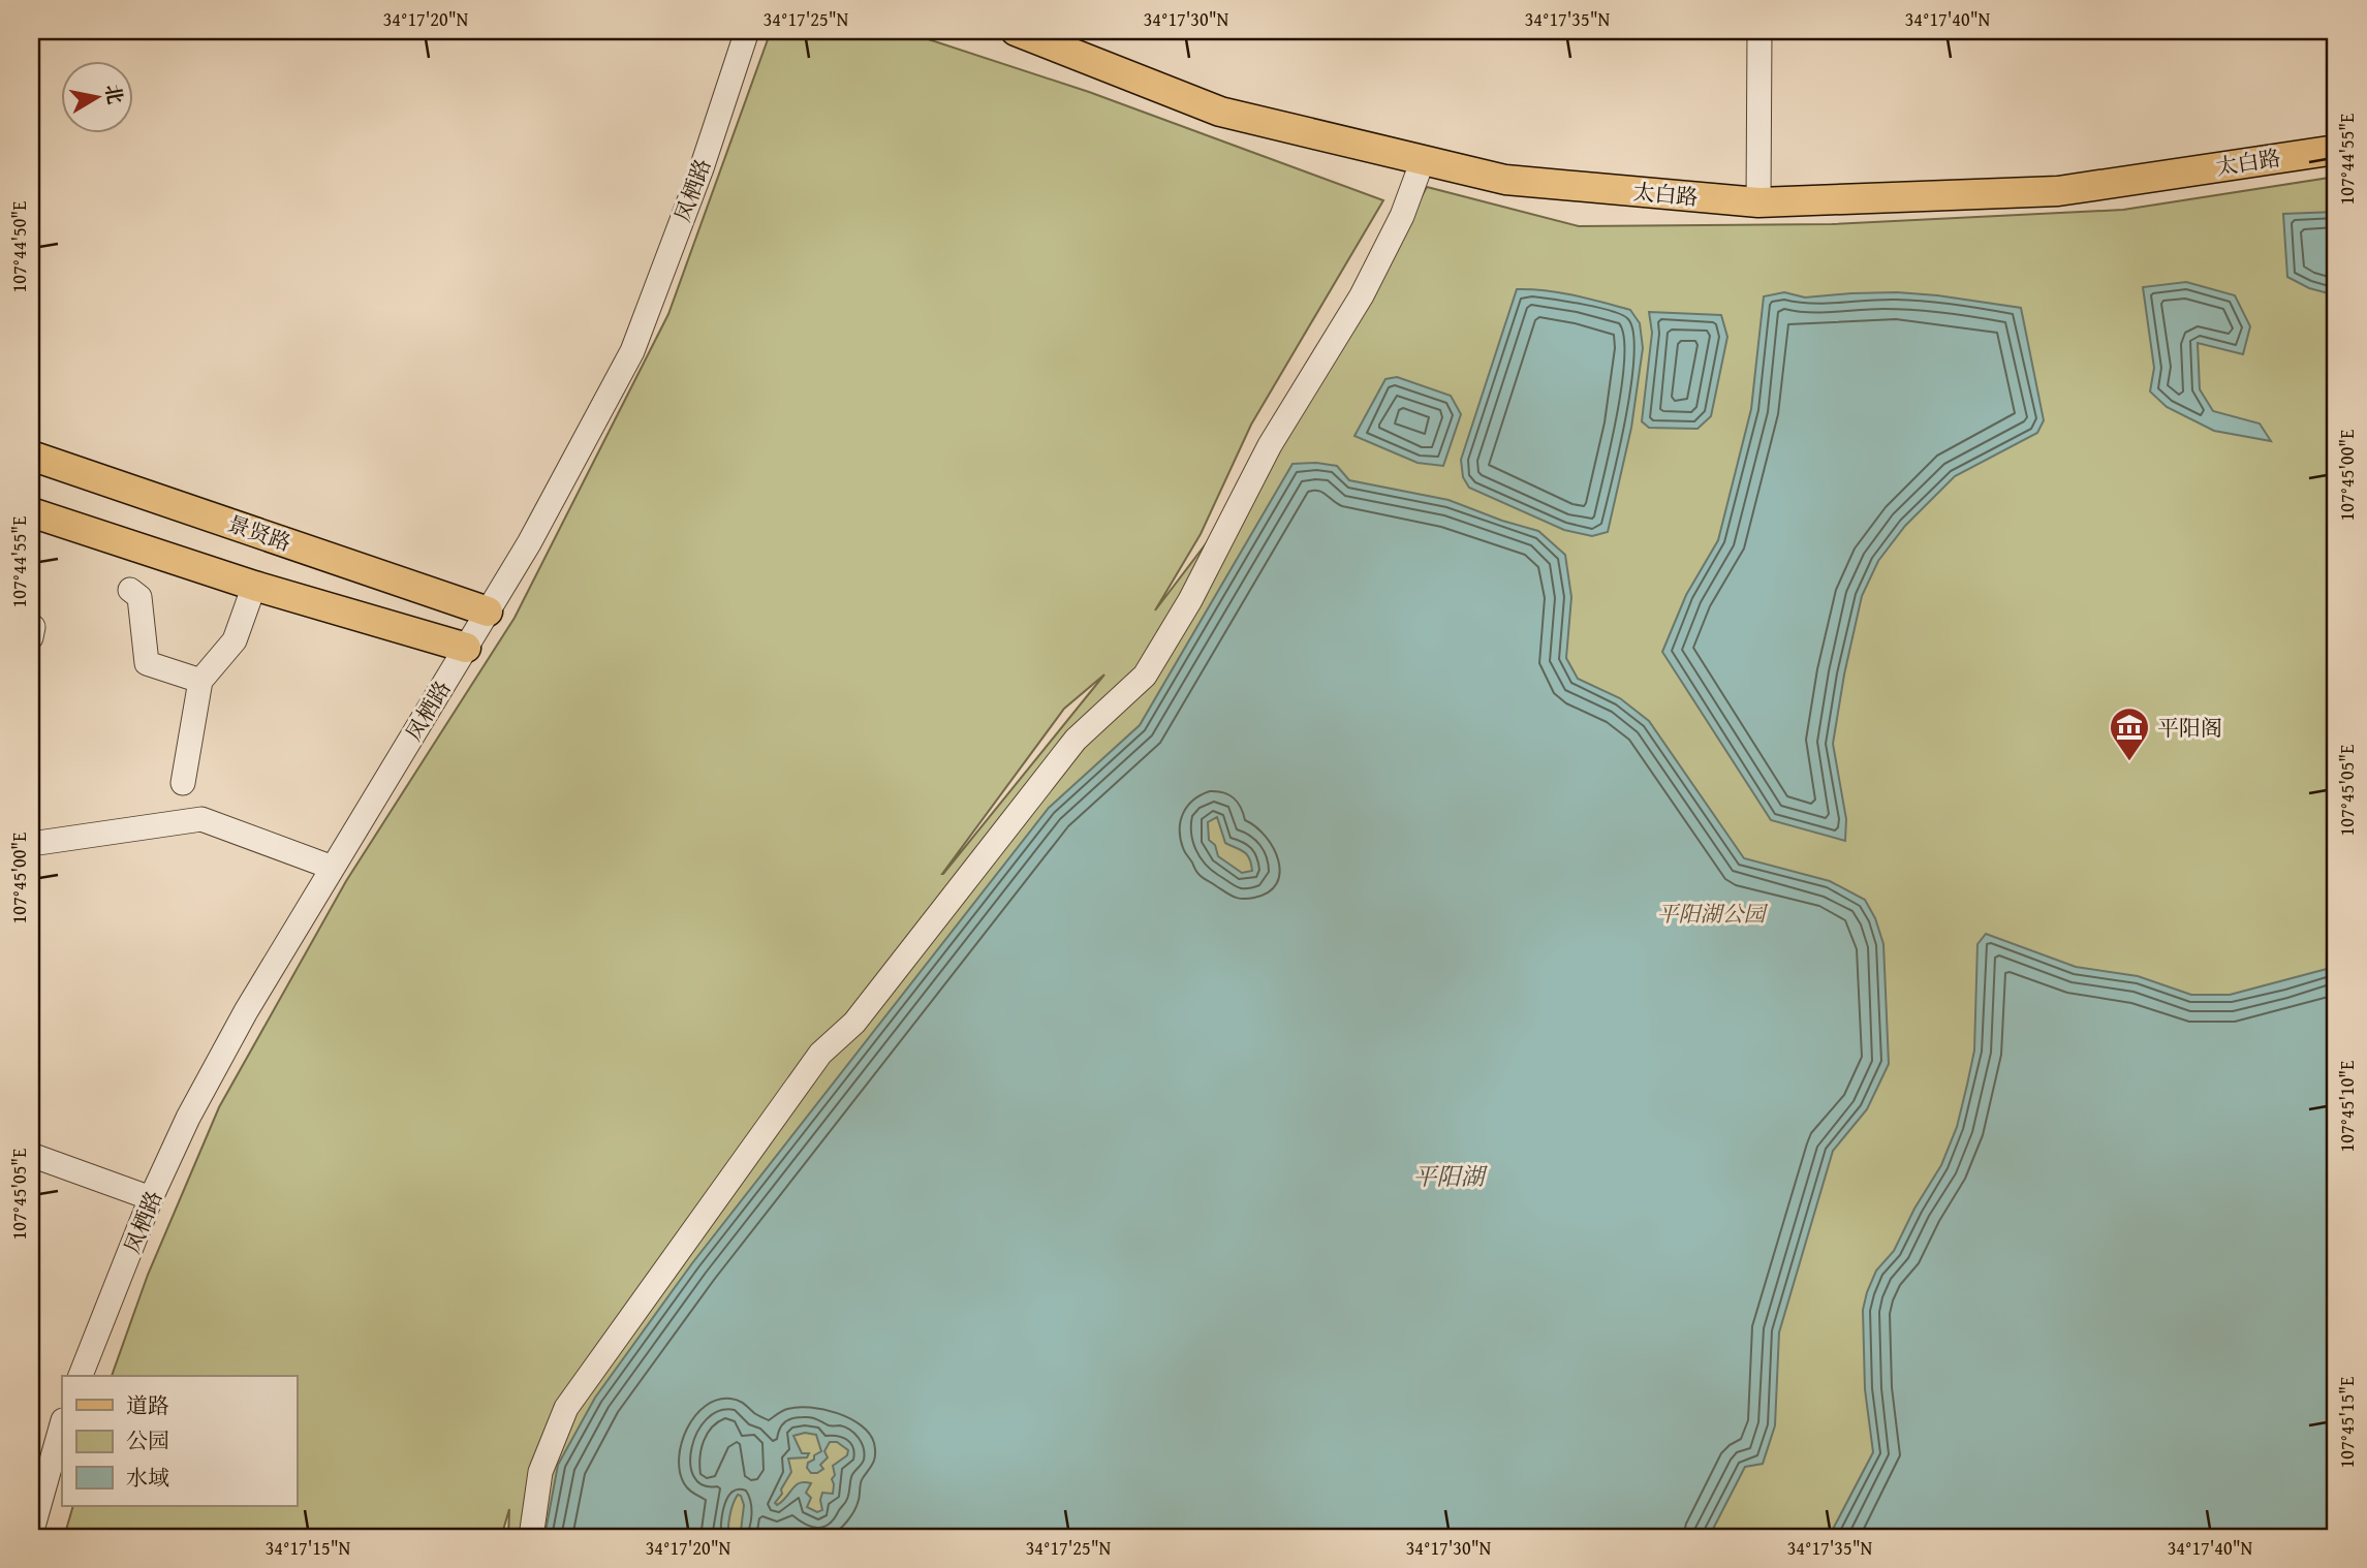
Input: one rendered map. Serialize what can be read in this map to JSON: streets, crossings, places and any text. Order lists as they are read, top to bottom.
{
  "streets": {
    "main road": ["太白路", "景贤路"],
    "street": ["凤栖路"]
  },
  "crossings": [
    ["凤栖路", "景贤路"]
  ],
  "water": ["平阳湖"],
  "parks": ["平阳湖公园"],
  "places": {
    "museum": ["平阳阁"]
  },
  "legend": ["道路", "公园", "水域"],
  "north": "right",
  "coordinates": [
    "34°17'20\"N",
    "34°17'25\"N",
    "34°17'30\"N",
    "34°17'35\"N",
    "34°17'40\"N",
    "107°44'55\"E",
    "107°44'50\"E",
    "107°45'00\"E",
    "107°45'05\"E",
    "107°45'10\"E",
    "107°45'15\"E",
    "34°17'15\"N"
  ]
}
